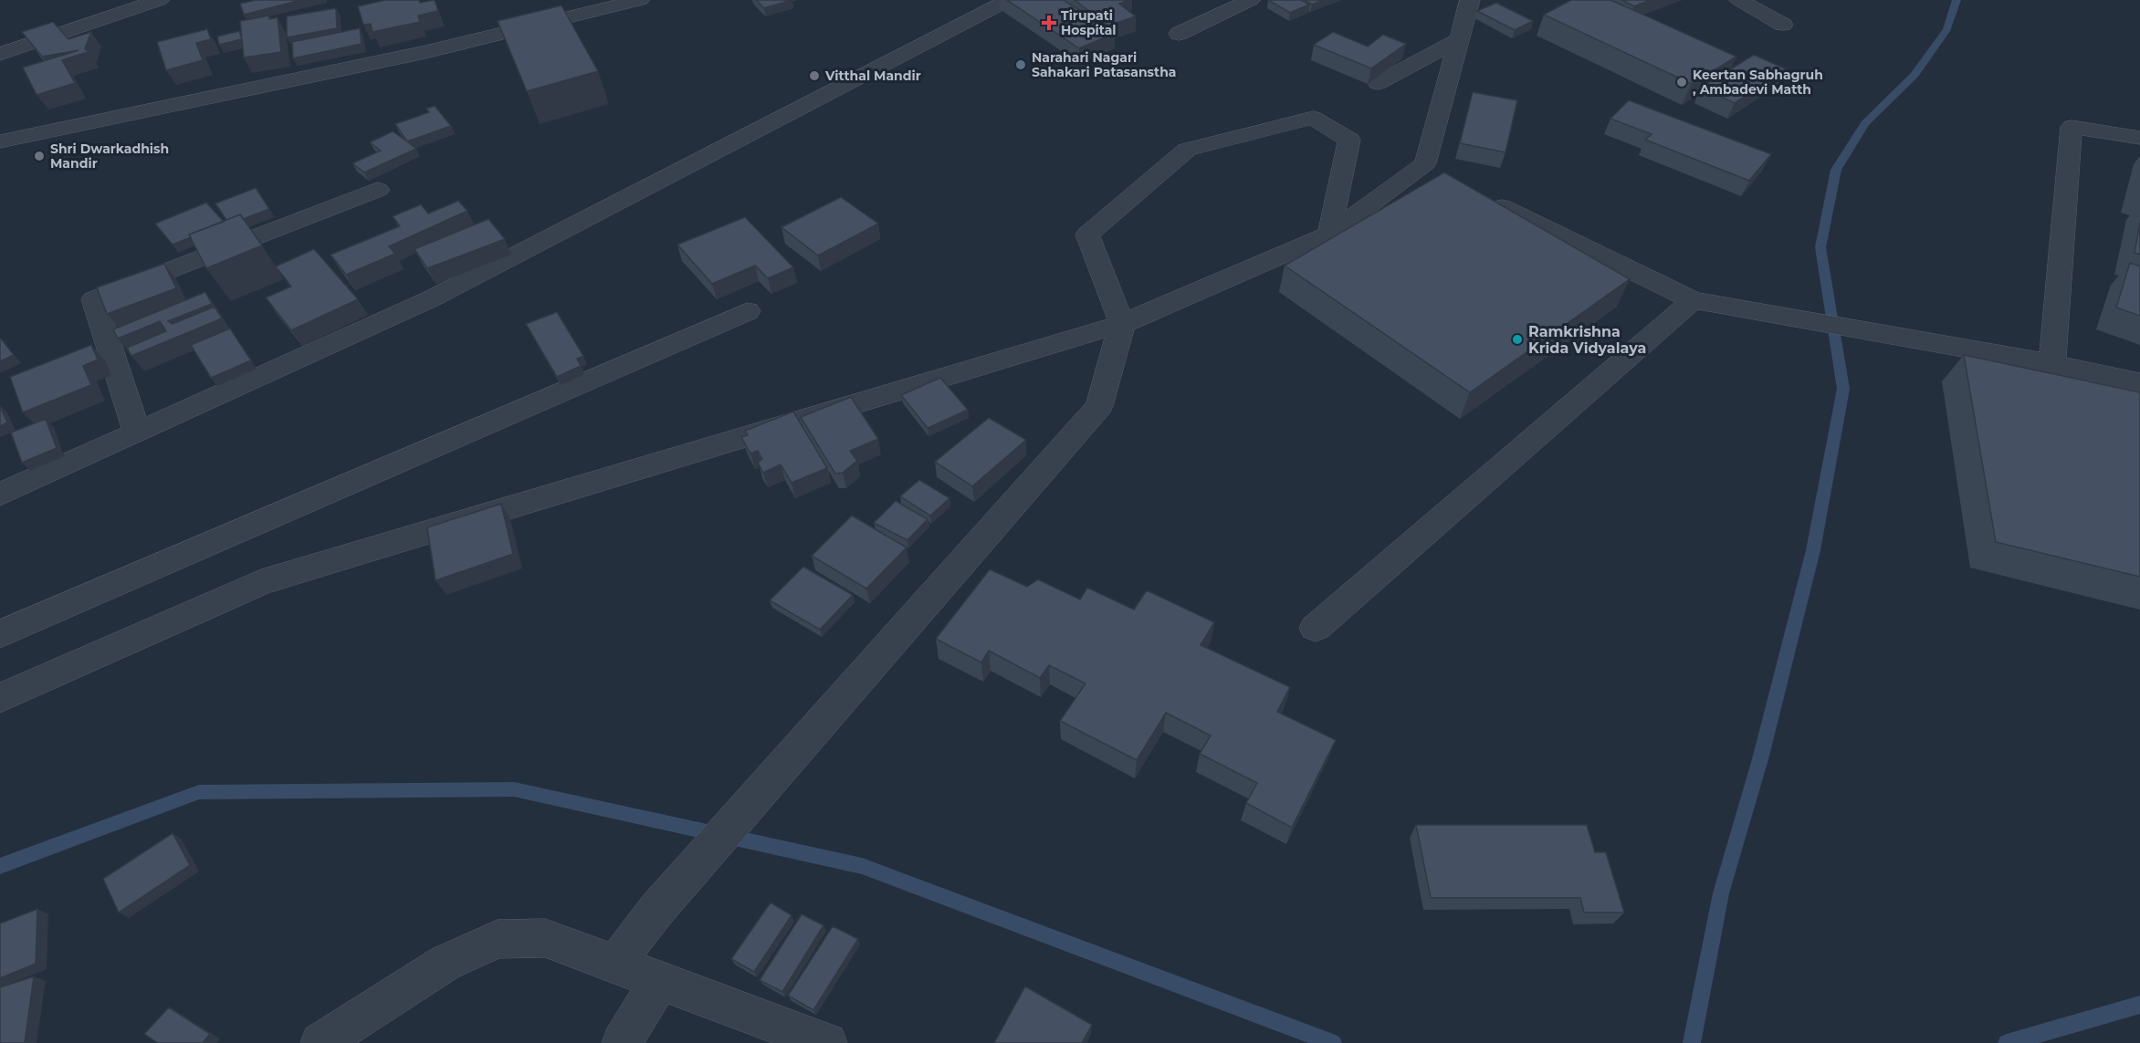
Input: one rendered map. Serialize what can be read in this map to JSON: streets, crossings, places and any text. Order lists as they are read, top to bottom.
{
  "places": {
    "health": ["Tirupati Hospital"],
    "other": [
      "Narahari Nagari Sahakari Patasanstha",
      "Vitthal Mandir",
      "Keertan Sabhagruh , Ambadevi Matth",
      "Shri Dwarkadhish Mandir",
      "Ramkrishna Krida Vidyalaya"
    ]
  }
}
